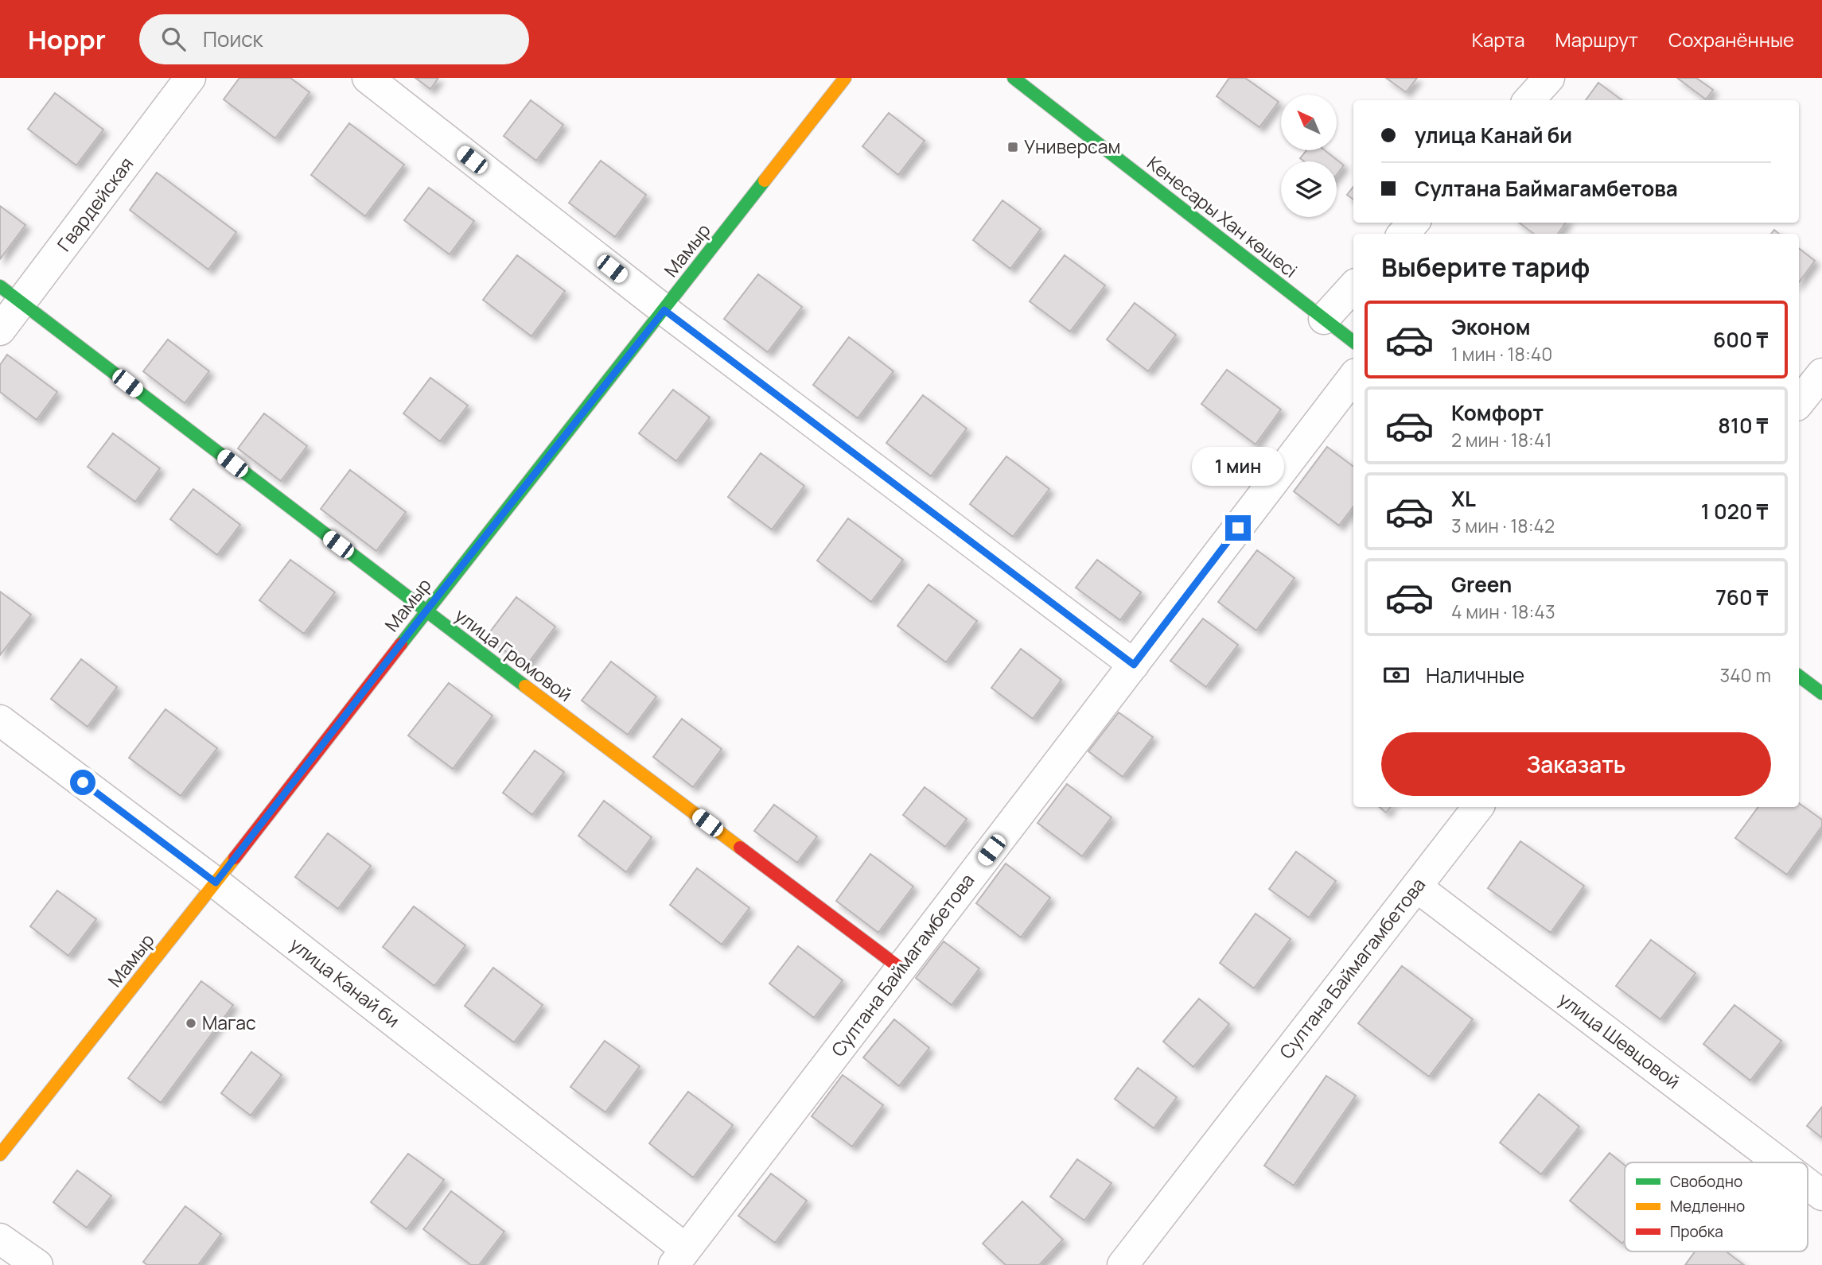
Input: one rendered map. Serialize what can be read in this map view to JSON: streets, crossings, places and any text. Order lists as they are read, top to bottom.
{
  "streets": {
    "street": [
      "Гвардейская",
      "Кенесары Хан көшесі",
      "Мамыр",
      "улица Громовой",
      "Султана Баймагамбетова",
      "улица Канай би",
      "улица Шевцовой"
    ]
  },
  "crossings": [
    ["Гвардейская", "улица Громовой"],
    ["Мамыр", "улица Громовой"],
    ["Мамыр", "улица Канай би"],
    ["улица Громовой", "Султана Баймагамбетова"],
    ["Султана Баймагамбетова", "улица Канай би"],
    ["Султана Баймагамбетова", "улица Шевцовой"]
  ],
  "places": {
    "transit": ["Универсам"],
    "other": ["Магас"]
  },
  "legend": ["Свободно", "Медленно", "Пробка"],
  "north": "top left",
  "page": {
    "header": "Hoppr",
    "search": "Поиск",
    "nav": ["Карта", "Маршрут", "Сохранённые"],
    "banner": ["улица Канай би", "Султана Баймагамбетова"],
    "heading": "Выберите тариф",
    "list": [
      {
        "name": "Эконом",
        "note": "1 мин · 18:40",
        "value": "600 ₸"
      },
      {
        "name": "Комфорт",
        "note": "2 мин · 18:41",
        "value": "810 ₸"
      },
      {
        "name": "XL",
        "note": "3 мин · 18:42",
        "value": "1 020 ₸"
      },
      {
        "name": "Green",
        "note": "4 мин · 18:43",
        "value": "760 ₸"
      }
    ],
    "bubble": "1 мин",
    "pay": ["Наличные", "340 m"],
    "buttons": "Заказать"
  }
}
